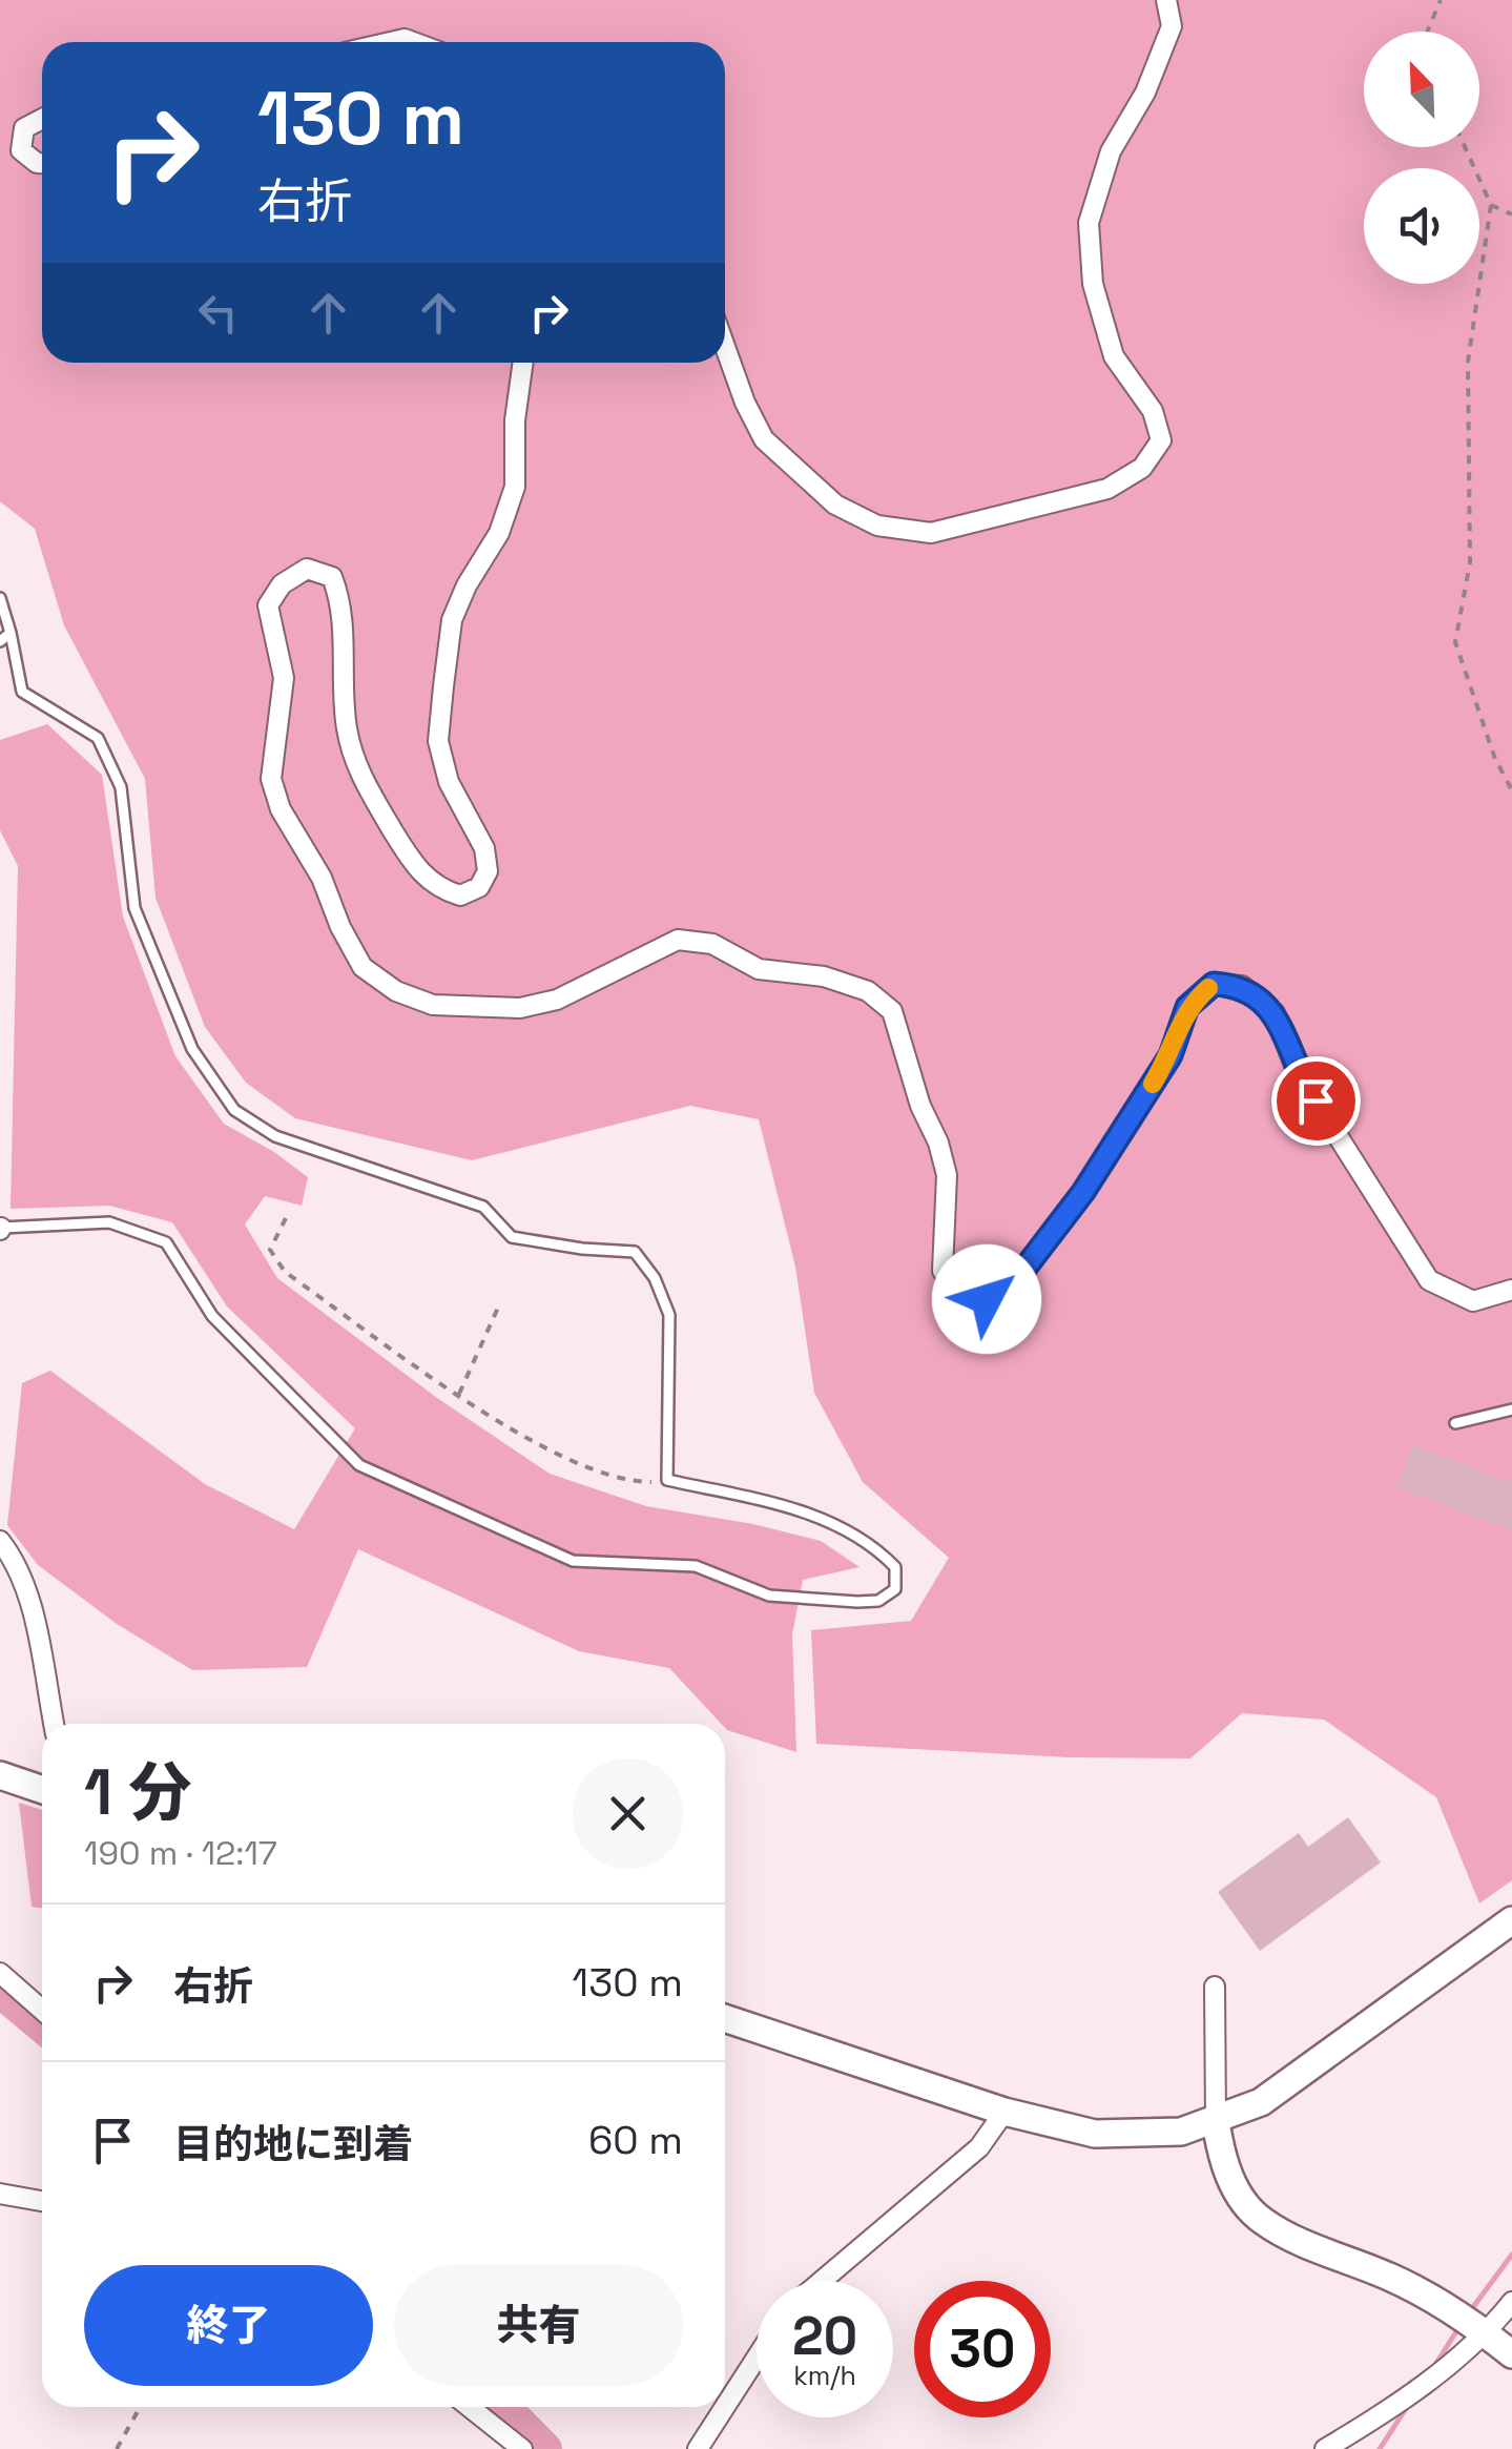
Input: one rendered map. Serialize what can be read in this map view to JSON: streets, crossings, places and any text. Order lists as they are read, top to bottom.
{
  "north": "top left",
  "page": {
    "turn": ["130 m", "右折"],
    "heading": ["1 分", "190 m · 12:17"],
    "list": [
      {
        "name": "右折",
        "value": "130 m"
      },
      {
        "name": "目的地に到着",
        "value": "60 m"
      }
    ],
    "buttons": ["終了", "共有"],
    "speed": "20 km/h",
    "limit": "30"
  }
}
